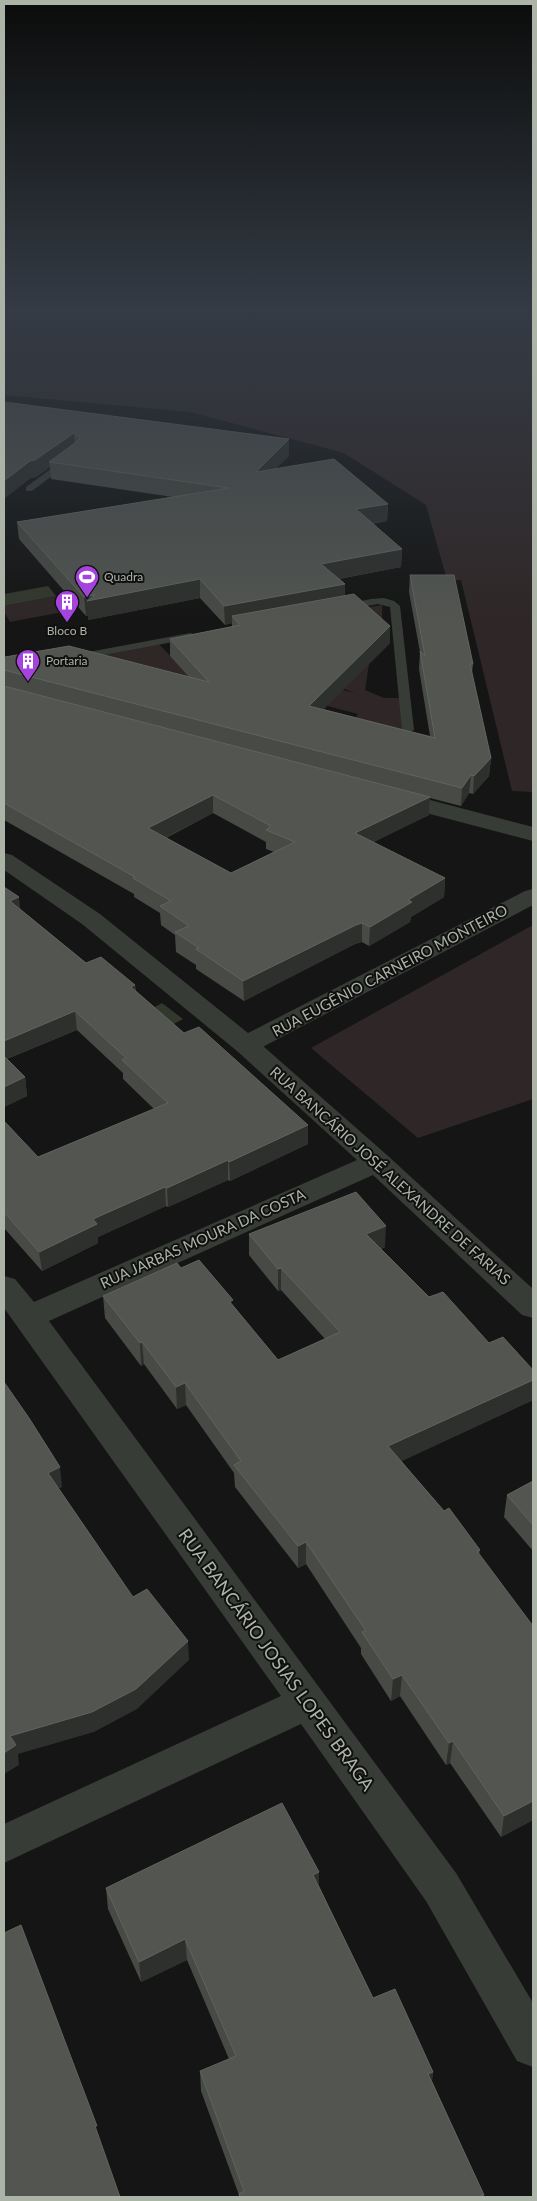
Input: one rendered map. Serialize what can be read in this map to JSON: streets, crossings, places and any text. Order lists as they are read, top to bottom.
{
  "streets": {
    "street": [
      "RUA EUGÊNIO CARNEIRO MONTEIRO",
      "RUA BANCÁRIO JOSÉ ALEXANDRE DE FARIAS",
      "RUA JARBAS MOURA DA COSTA",
      "RUA BANCÁRIO JOSIAS LOPES BRAGA"
    ]
  },
  "crossings": [
    ["RUA EUGÊNIO CARNEIRO MONTEIRO", "RUA BANCÁRIO JOSÉ ALEXANDRE DE FARIAS"],
    ["RUA BANCÁRIO JOSÉ ALEXANDRE DE FARIAS", "RUA JARBAS MOURA DA COSTA"],
    ["RUA JARBAS MOURA DA COSTA", "RUA BANCÁRIO JOSIAS LOPES BRAGA"]
  ],
  "places": {
    "sports": ["Quadra"],
    "building": ["Bloco B", "Portaria"]
  }
}
